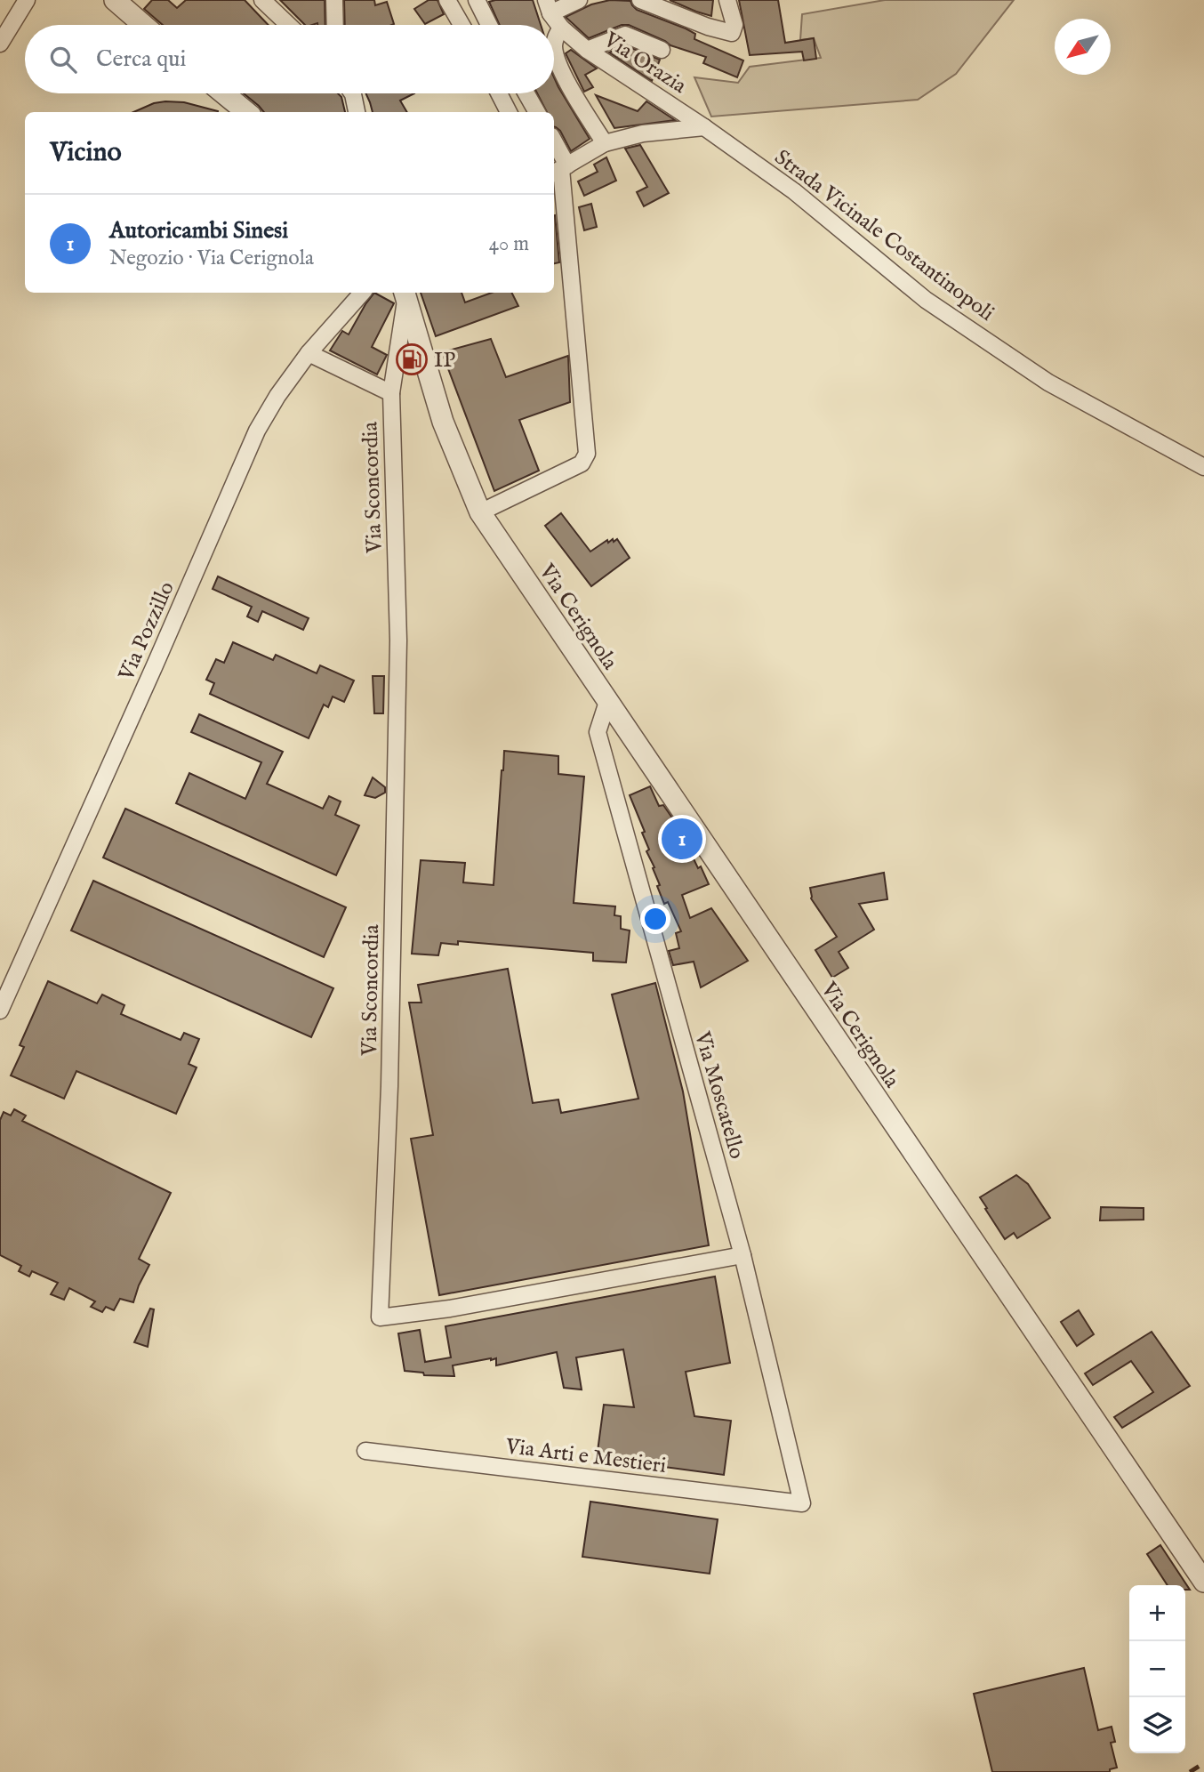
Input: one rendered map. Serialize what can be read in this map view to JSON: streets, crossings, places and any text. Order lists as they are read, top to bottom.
{
  "streets": {
    "street": [
      "Via Orazia",
      "Strada Vicinale Costantinopoli",
      "Via Sconcordia",
      "Via Cerignola",
      "Via Pozzillo",
      "Via Moscatello",
      "Via Arti e Mestieri"
    ]
  },
  "crossings": [
    ["Via Orazia", "Strada Vicinale Costantinopoli"],
    ["Via Sconcordia", "Via Cerignola"],
    ["Via Sconcordia", "Via Moscatello"],
    ["Via Cerignola", "Via Moscatello"],
    ["Via Moscatello", "Via Arti e Mestieri"]
  ],
  "places": {
    "fuel station": ["IP"]
  },
  "north": "bottom left",
  "page": {
    "search": "Cerca qui",
    "heading": "Vicino",
    "list": [
      {
        "mark": "1",
        "name": "Autoricambi Sinesi",
        "note": "Negozio · Via Cerignola",
        "value": "40 m"
      }
    ],
    "pins": "1",
    "map_buttons": ["+", "−"]
  }
}
